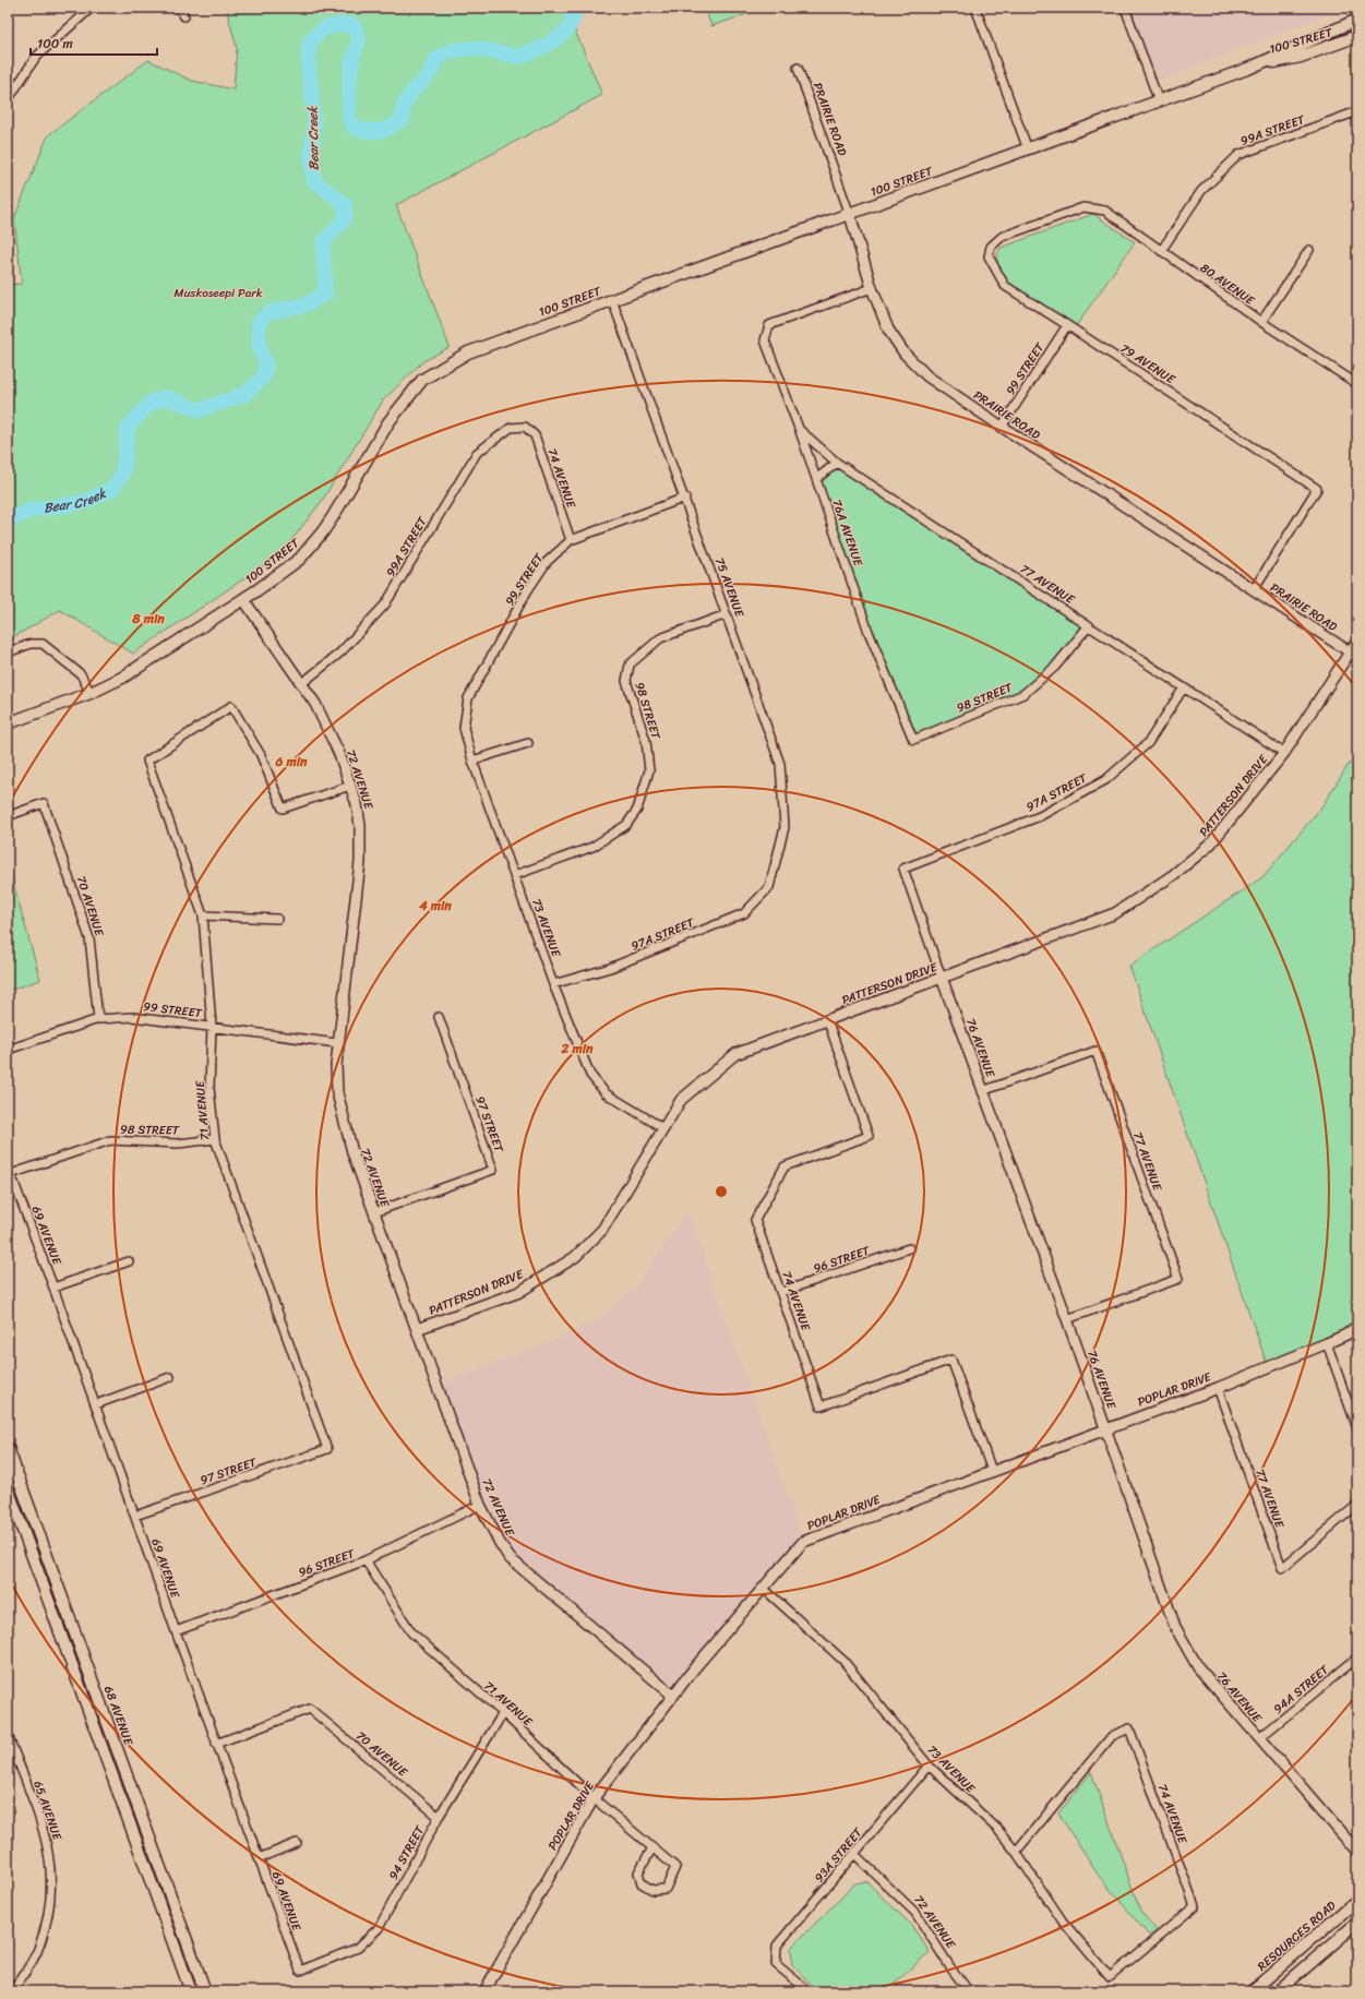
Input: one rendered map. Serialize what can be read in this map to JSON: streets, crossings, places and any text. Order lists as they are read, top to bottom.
{
  "streets": {
    "main road": ["100 STREET", "68 AVENUE", "RESOURCES ROAD"],
    "street": [
      "PRAIRIE ROAD",
      "99A STREET",
      "80 AVENUE",
      "79 AVENUE",
      "99 STREET",
      "74 AVENUE",
      "76A AVENUE",
      "77 AVENUE",
      "75 AVENUE",
      "98 STREET",
      "72 AVENUE",
      "97A STREET",
      "PATTERSON DRIVE",
      "70 AVENUE",
      "73 AVENUE",
      "76 AVENUE",
      "71 AVENUE",
      "97 STREET",
      "69 AVENUE",
      "96 STREET",
      "POPLAR DRIVE",
      "94A STREET",
      "65 AVENUE",
      "94 STREET",
      "93A STREET"
    ]
  },
  "crossings": [
    ["100 STREET", "PRAIRIE ROAD"],
    ["100 STREET", "75 AVENUE"],
    ["100 STREET", "72 AVENUE"],
    ["PRAIRIE ROAD", "79 AVENUE"],
    ["PRAIRIE ROAD", "99 STREET"],
    ["PRAIRIE ROAD", "76A AVENUE"],
    ["PRAIRIE ROAD", "PATTERSON DRIVE"],
    ["99A STREET", "80 AVENUE"],
    ["99A STREET", "74 AVENUE"],
    ["99A STREET", "72 AVENUE"],
    ["80 AVENUE", "79 AVENUE"],
    ["79 AVENUE", "99 STREET"],
    ["99 STREET", "74 AVENUE"],
    ["99 STREET", "75 AVENUE"],
    ["99 STREET", "72 AVENUE"],
    ["99 STREET", "70 AVENUE"],
    ["99 STREET", "73 AVENUE"],
    ["99 STREET", "71 AVENUE"],
    ["74 AVENUE", "PATTERSON DRIVE"],
    ["74 AVENUE", "73 AVENUE"],
    ["74 AVENUE", "96 STREET"],
    ["74 AVENUE", "POPLAR DRIVE"],
    ["76A AVENUE", "77 AVENUE"],
    ["76A AVENUE", "98 STREET"],
    ["77 AVENUE", "98 STREET"],
    ["77 AVENUE", "97A STREET"],
    ["77 AVENUE", "PATTERSON DRIVE"],
    ["77 AVENUE", "76 AVENUE"],
    ["77 AVENUE", "POPLAR DRIVE"],
    ["75 AVENUE", "98 STREET"],
    ["75 AVENUE", "97A STREET"],
    ["98 STREET", "73 AVENUE"],
    ["98 STREET", "71 AVENUE"],
    ["98 STREET", "69 AVENUE"],
    ["72 AVENUE", "PATTERSON DRIVE"],
    ["72 AVENUE", "71 AVENUE"],
    ["72 AVENUE", "97 STREET"],
    ["72 AVENUE", "96 STREET"],
    ["72 AVENUE", "POPLAR DRIVE"],
    ["72 AVENUE", "93A STREET"],
    ["97A STREET", "73 AVENUE"],
    ["97A STREET", "76 AVENUE"],
    ["PATTERSON DRIVE", "73 AVENUE"],
    ["PATTERSON DRIVE", "76 AVENUE"],
    ["70 AVENUE", "69 AVENUE"],
    ["70 AVENUE", "94 STREET"],
    ["73 AVENUE", "POPLAR DRIVE"],
    ["73 AVENUE", "93A STREET"],
    ["76 AVENUE", "POPLAR DRIVE"],
    ["76 AVENUE", "94A STREET"],
    ["71 AVENUE", "97 STREET"],
    ["71 AVENUE", "96 STREET"],
    ["71 AVENUE", "POPLAR DRIVE"],
    ["71 AVENUE", "94 STREET"],
    ["97 STREET", "69 AVENUE"],
    ["69 AVENUE", "96 STREET"],
    ["69 AVENUE", "94 STREET"]
  ],
  "water": ["Bear Creek"],
  "parks": ["Muskoseepi Park"],
  "scale_bar": "100 m",
  "rings": [
    "8 min",
    "6 min",
    "4 min",
    "2 min"
  ]
}
